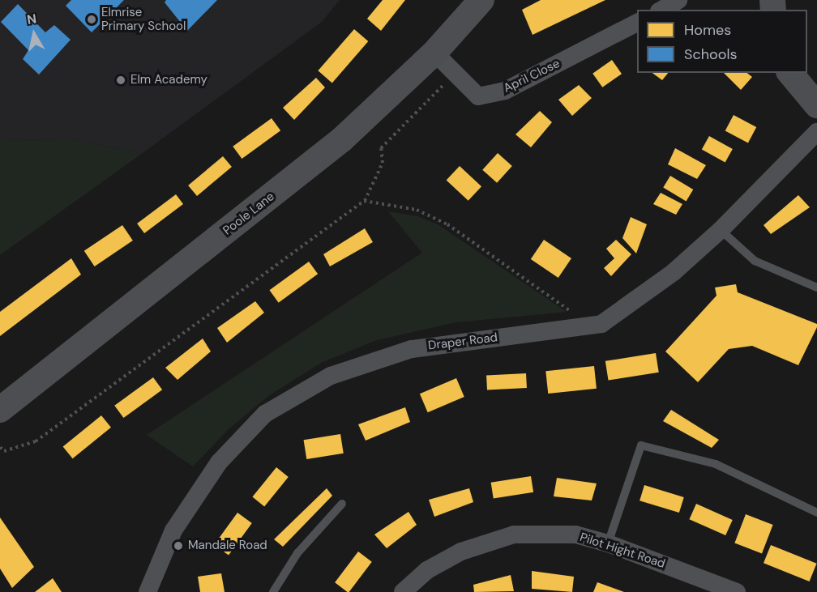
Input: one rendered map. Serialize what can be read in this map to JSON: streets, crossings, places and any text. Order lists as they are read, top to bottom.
{
  "streets": {
    "street": [
      "April Close",
      "Poole Lane",
      "Draper Road",
      "Pilot Hight Road"
    ]
  },
  "crossings": [
    ["April Close", "Poole Lane"]
  ],
  "places": ["Elmrise Primary School", "Elm Academy", "Mandale Road"],
  "legend": ["Homes", "Schools"],
  "north": "top"
}
